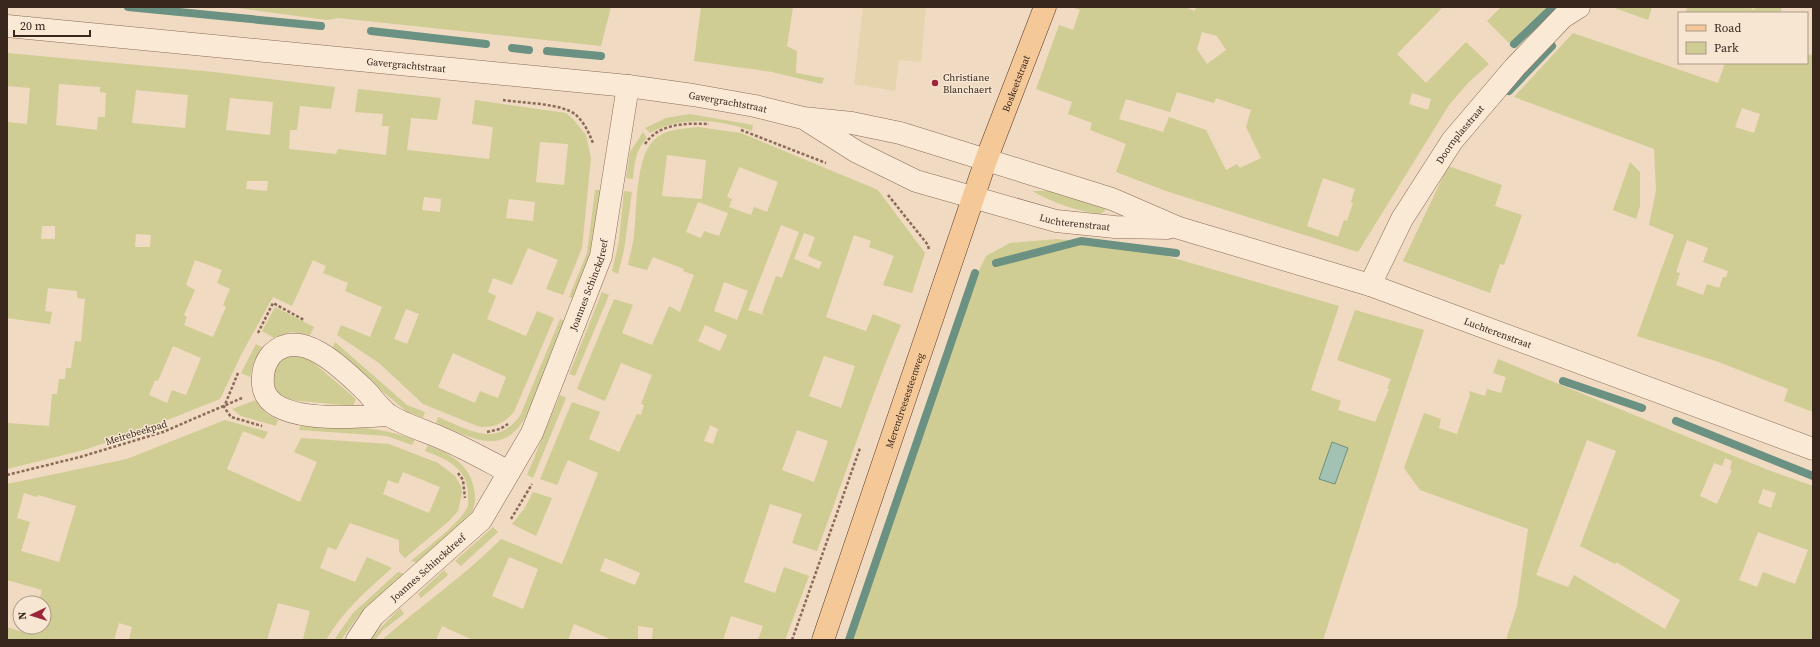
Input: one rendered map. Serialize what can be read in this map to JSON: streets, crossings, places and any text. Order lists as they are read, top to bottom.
{
  "streets": {
    "main road": ["Boskeetstraat", "Merendreesesteenweg"],
    "street": [
      "Gavergrachtstraat",
      "Doornplasstraat",
      "Luchterenstraat",
      "Joannes Schinckdreef"
    ],
    "path": ["Meirebeekpad"]
  },
  "crossings": [
    ["Gavergrachtstraat", "Boskeetstraat"],
    ["Gavergrachtstraat", "Luchterenstraat"],
    ["Gavergrachtstraat", "Joannes Schinckdreef"],
    ["Gavergrachtstraat", "Merendreesesteenweg"],
    ["Boskeetstraat", "Luchterenstraat"],
    ["Boskeetstraat", "Merendreesesteenweg"],
    ["Doornplasstraat", "Luchterenstraat"],
    ["Luchterenstraat", "Merendreesesteenweg"]
  ],
  "places": ["Christiane Blanchaert"],
  "legend": ["Road", "Park"],
  "scale_bar": "20 m",
  "north": "left"
}
